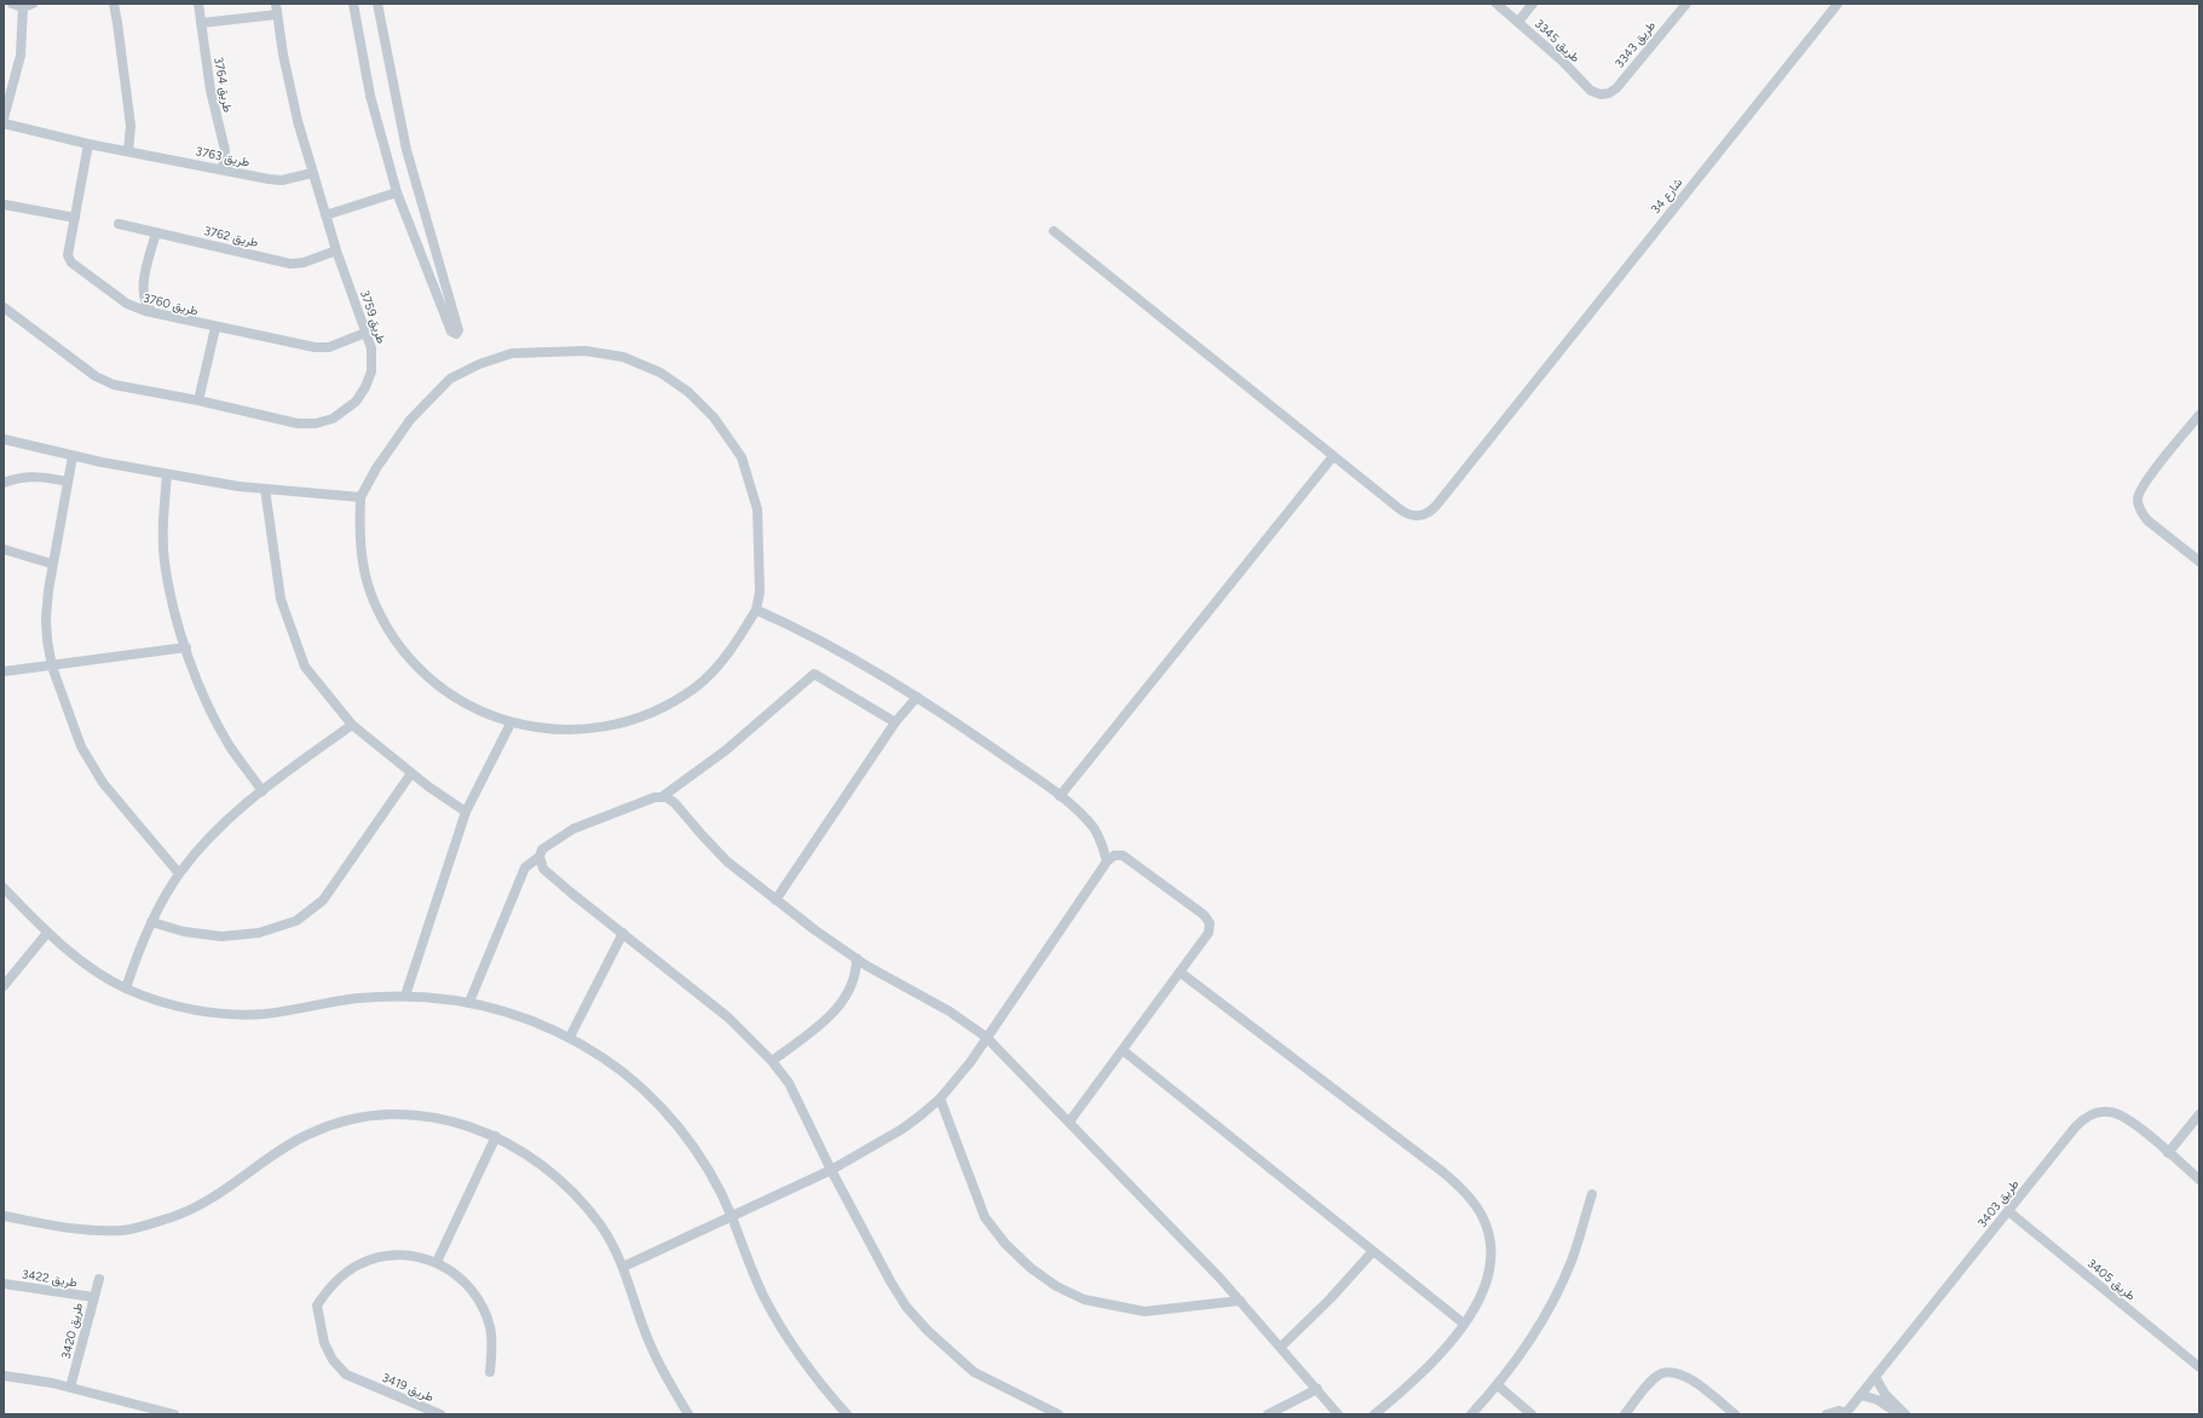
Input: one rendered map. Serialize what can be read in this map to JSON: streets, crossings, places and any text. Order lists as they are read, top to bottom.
{
  "streets": {
    "street": [
      "طريق 3345",
      "طريق 3343",
      "طريق 3764",
      "طريق 3763",
      "شارع 34",
      "طريق 3762",
      "طريق 3760",
      "طريق 3759",
      "طريق 3403",
      "طريق 3422",
      "طريق 3405",
      "طريق 3420",
      "طريق 3419"
    ]
  },
  "crossings": [
    ["طريق 3345", "طريق 3343"],
    ["طريق 3764", "طريق 3763"],
    ["طريق 3763", "طريق 3760"],
    ["طريق 3763", "طريق 3759"],
    ["طريق 3762", "طريق 3759"],
    ["طريق 3760", "طريق 3759"],
    ["طريق 3403", "طريق 3405"],
    ["طريق 3422", "طريق 3420"]
  ]
}
